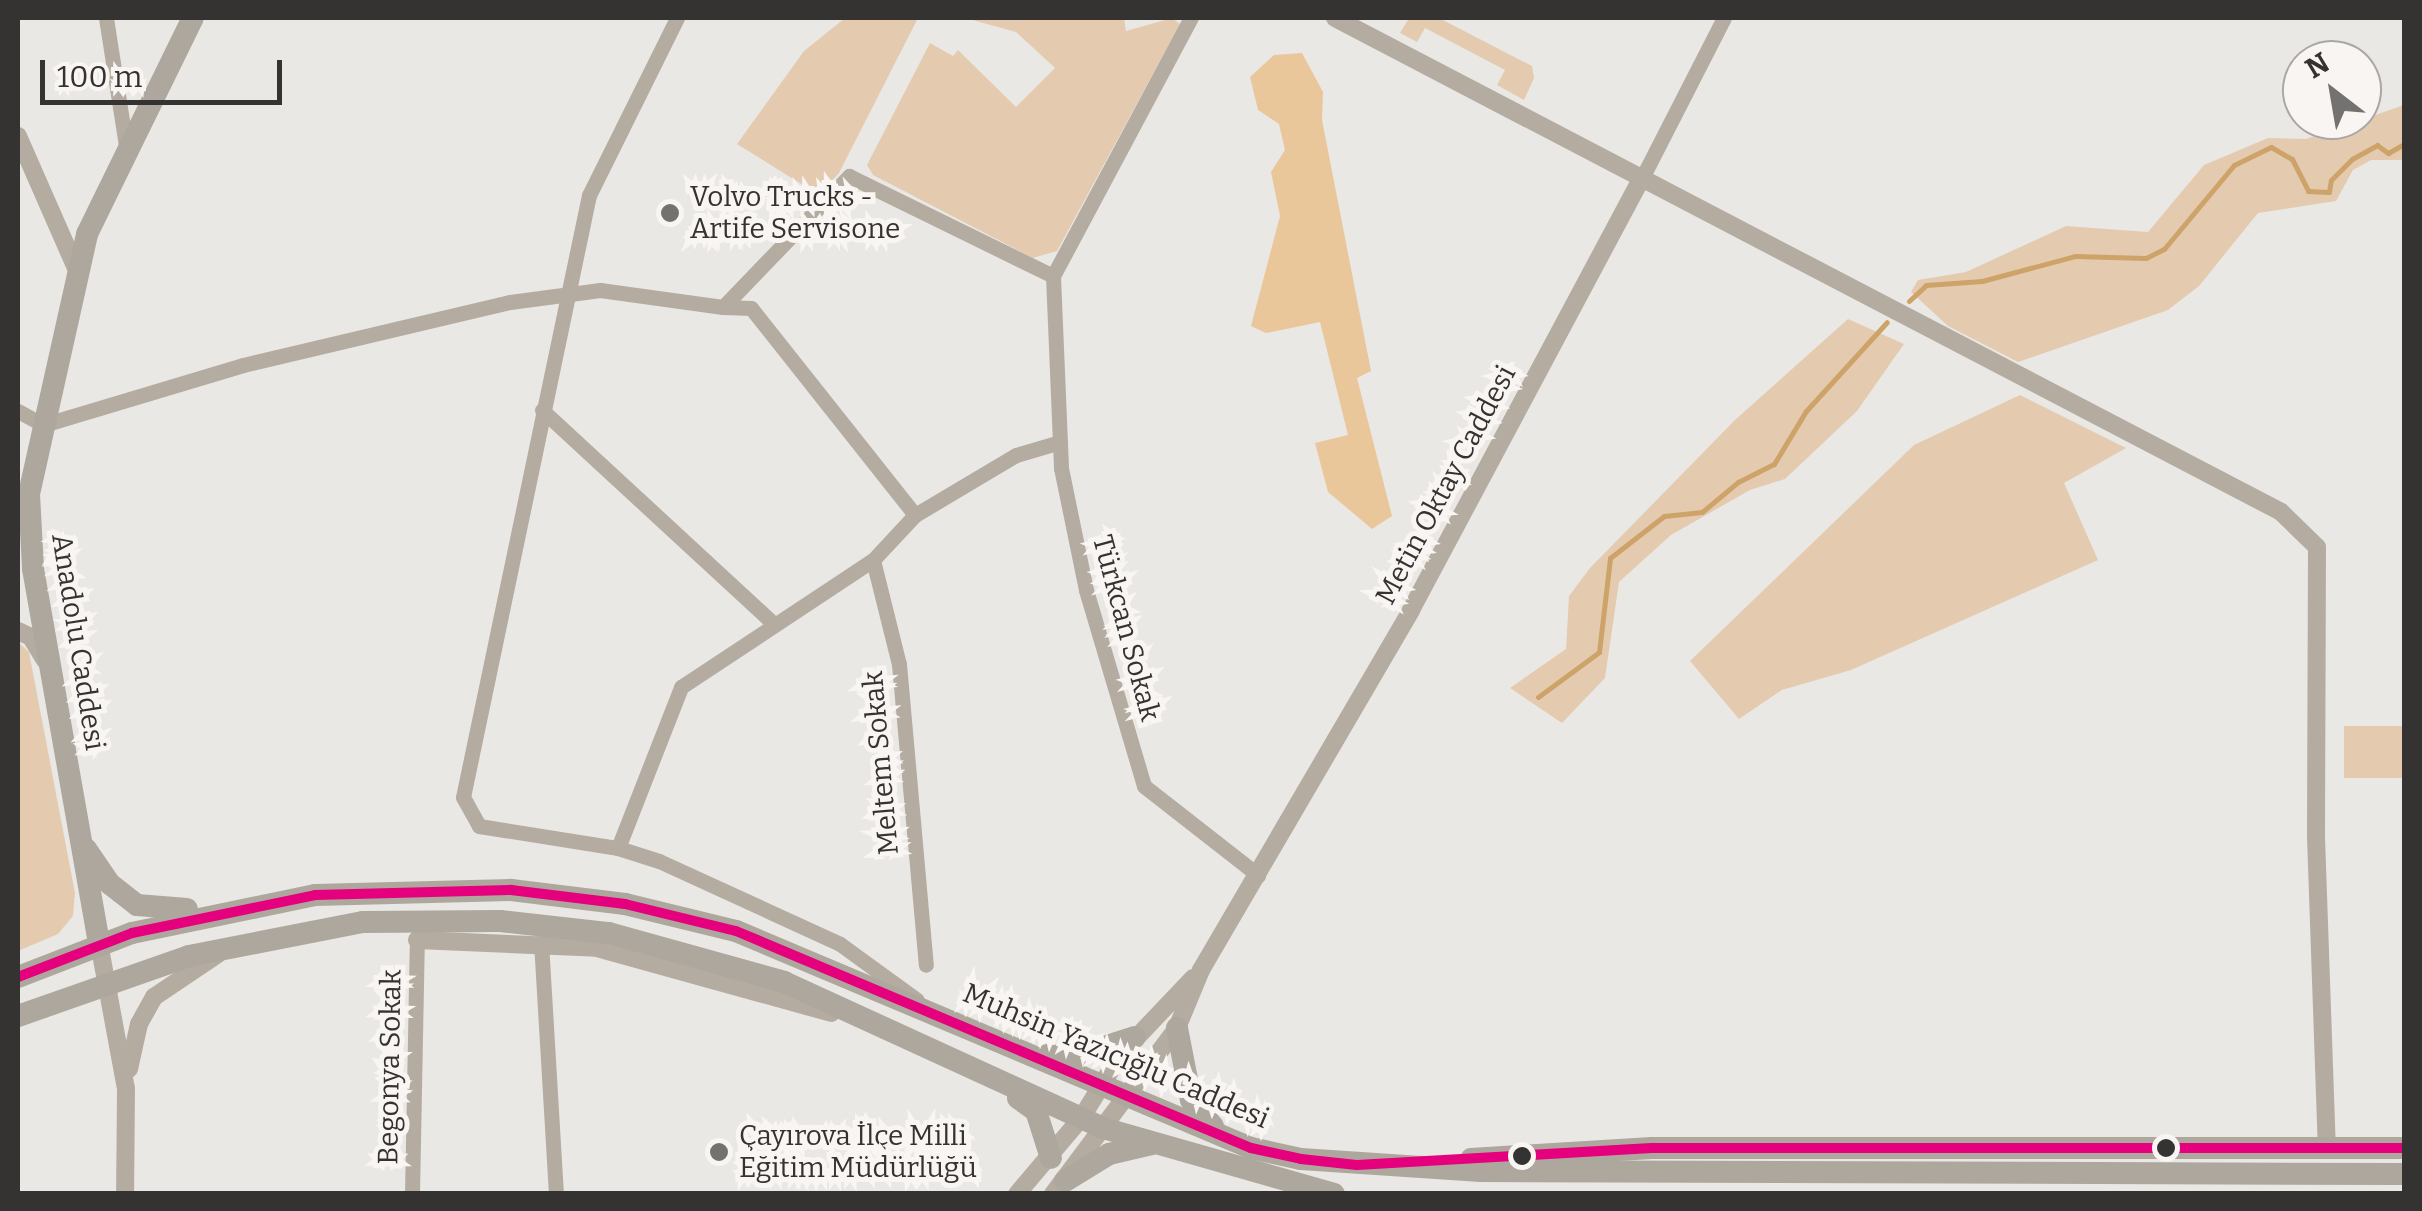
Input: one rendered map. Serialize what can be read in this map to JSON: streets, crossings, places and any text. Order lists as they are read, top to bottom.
{
  "streets": {
    "main road": ["Anadolu Caddesi", "Muhsin Yazıcığlu Caddesi"],
    "street": [
      "Metin Oktay Caddesi",
      "Türkcan Sokak",
      "Meltem Sokak",
      "Begonya Sokak"
    ]
  },
  "crossings": [
    ["Metin Oktay Caddesi", "Türkcan Sokak"],
    ["Metin Oktay Caddesi", "Muhsin Yazıcığlu Caddesi"],
    ["Anadolu Caddesi", "Muhsin Yazıcığlu Caddesi"],
    ["Muhsin Yazıcığlu Caddesi", "Begonya Sokak"]
  ],
  "places": ["Volvo Trucks - Artife Servisone", "Çayırova İlçe Milli Eğitim Müdürlüğü"],
  "scale_bar": "100 m",
  "north": "top left"
}
